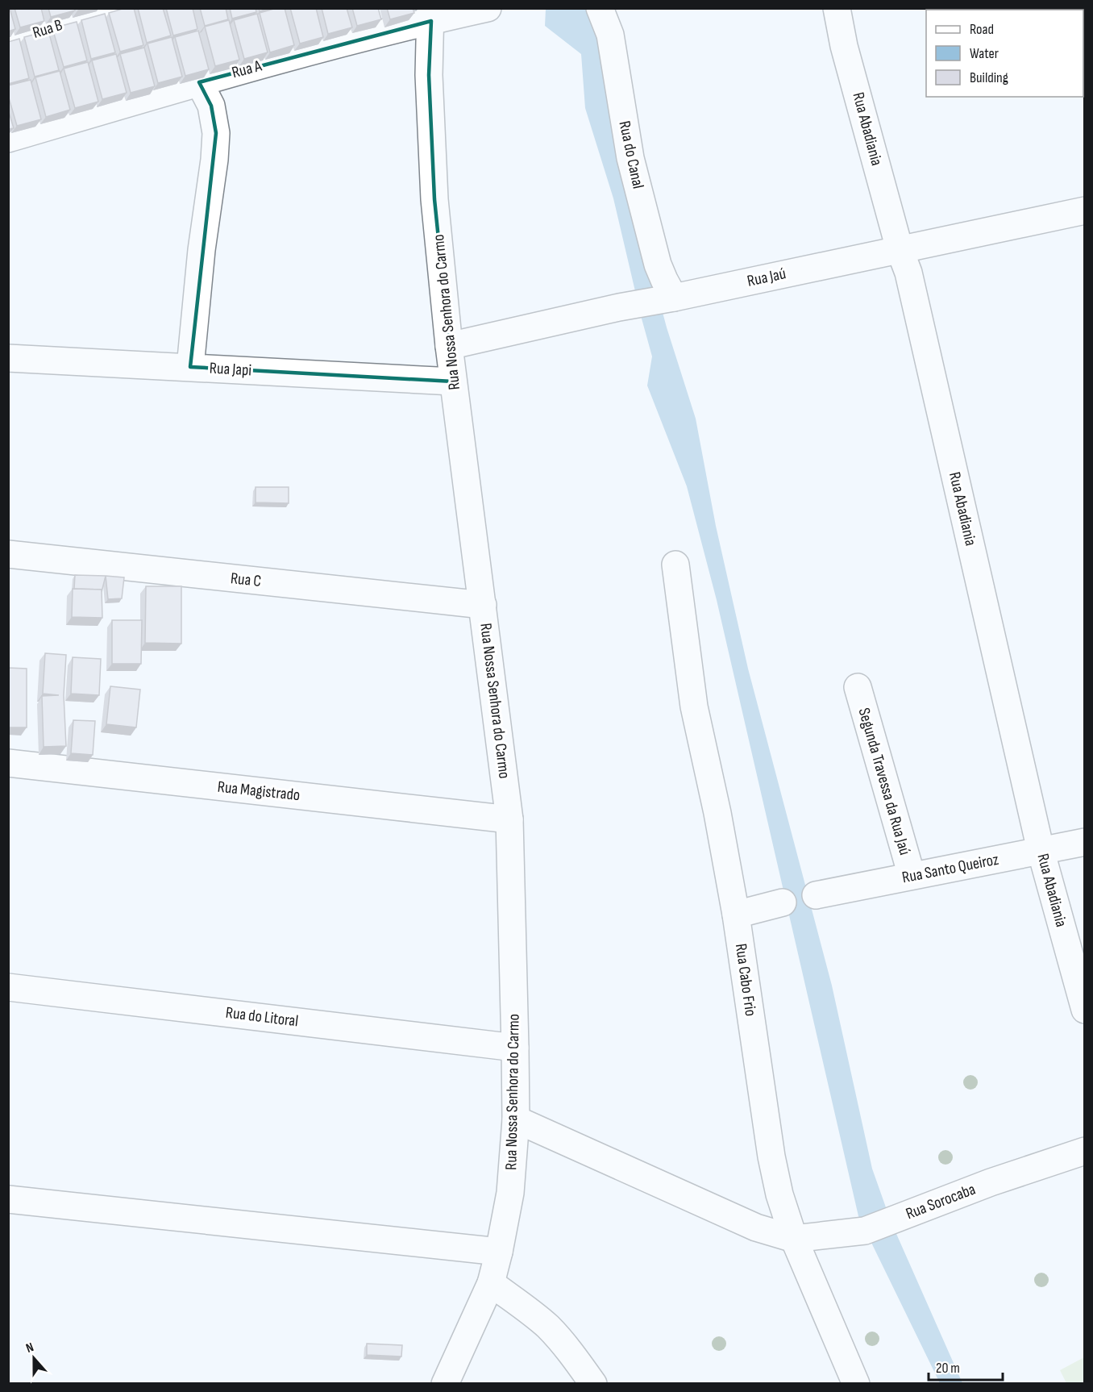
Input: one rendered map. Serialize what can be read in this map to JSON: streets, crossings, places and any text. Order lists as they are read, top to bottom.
{
  "streets": {
    "street": [
      "Rua B",
      "Rua A",
      "Rua Abadiania",
      "Rua do Canal",
      "Rua Jaú",
      "Rua Nossa Senhora do Carmo",
      "Rua Japi",
      "Rua C",
      "Segunda Travessa da Rua Jaú",
      "Rua Magistrado",
      "Rua Santo Queiroz",
      "Rua Cabo Frio",
      "Rua do Litoral",
      "Rua Sorocaba"
    ]
  },
  "crossings": [
    ["Rua A", "Rua Nossa Senhora do Carmo"],
    ["Rua Abadiania", "Rua Jaú"],
    ["Rua Abadiania", "Rua Santo Queiroz"],
    ["Rua do Canal", "Rua Jaú"],
    ["Rua Jaú", "Rua Nossa Senhora do Carmo"],
    ["Rua Nossa Senhora do Carmo", "Rua Japi"],
    ["Rua Nossa Senhora do Carmo", "Rua C"],
    ["Rua Nossa Senhora do Carmo", "Rua Magistrado"],
    ["Rua Nossa Senhora do Carmo", "Rua do Litoral"],
    ["Segunda Travessa da Rua Jaú", "Rua Santo Queiroz"],
    ["Rua Cabo Frio", "Rua Sorocaba"]
  ],
  "legend": ["Road", "Water", "Building"],
  "scale_bar": "20 m",
  "north": "top"
}
